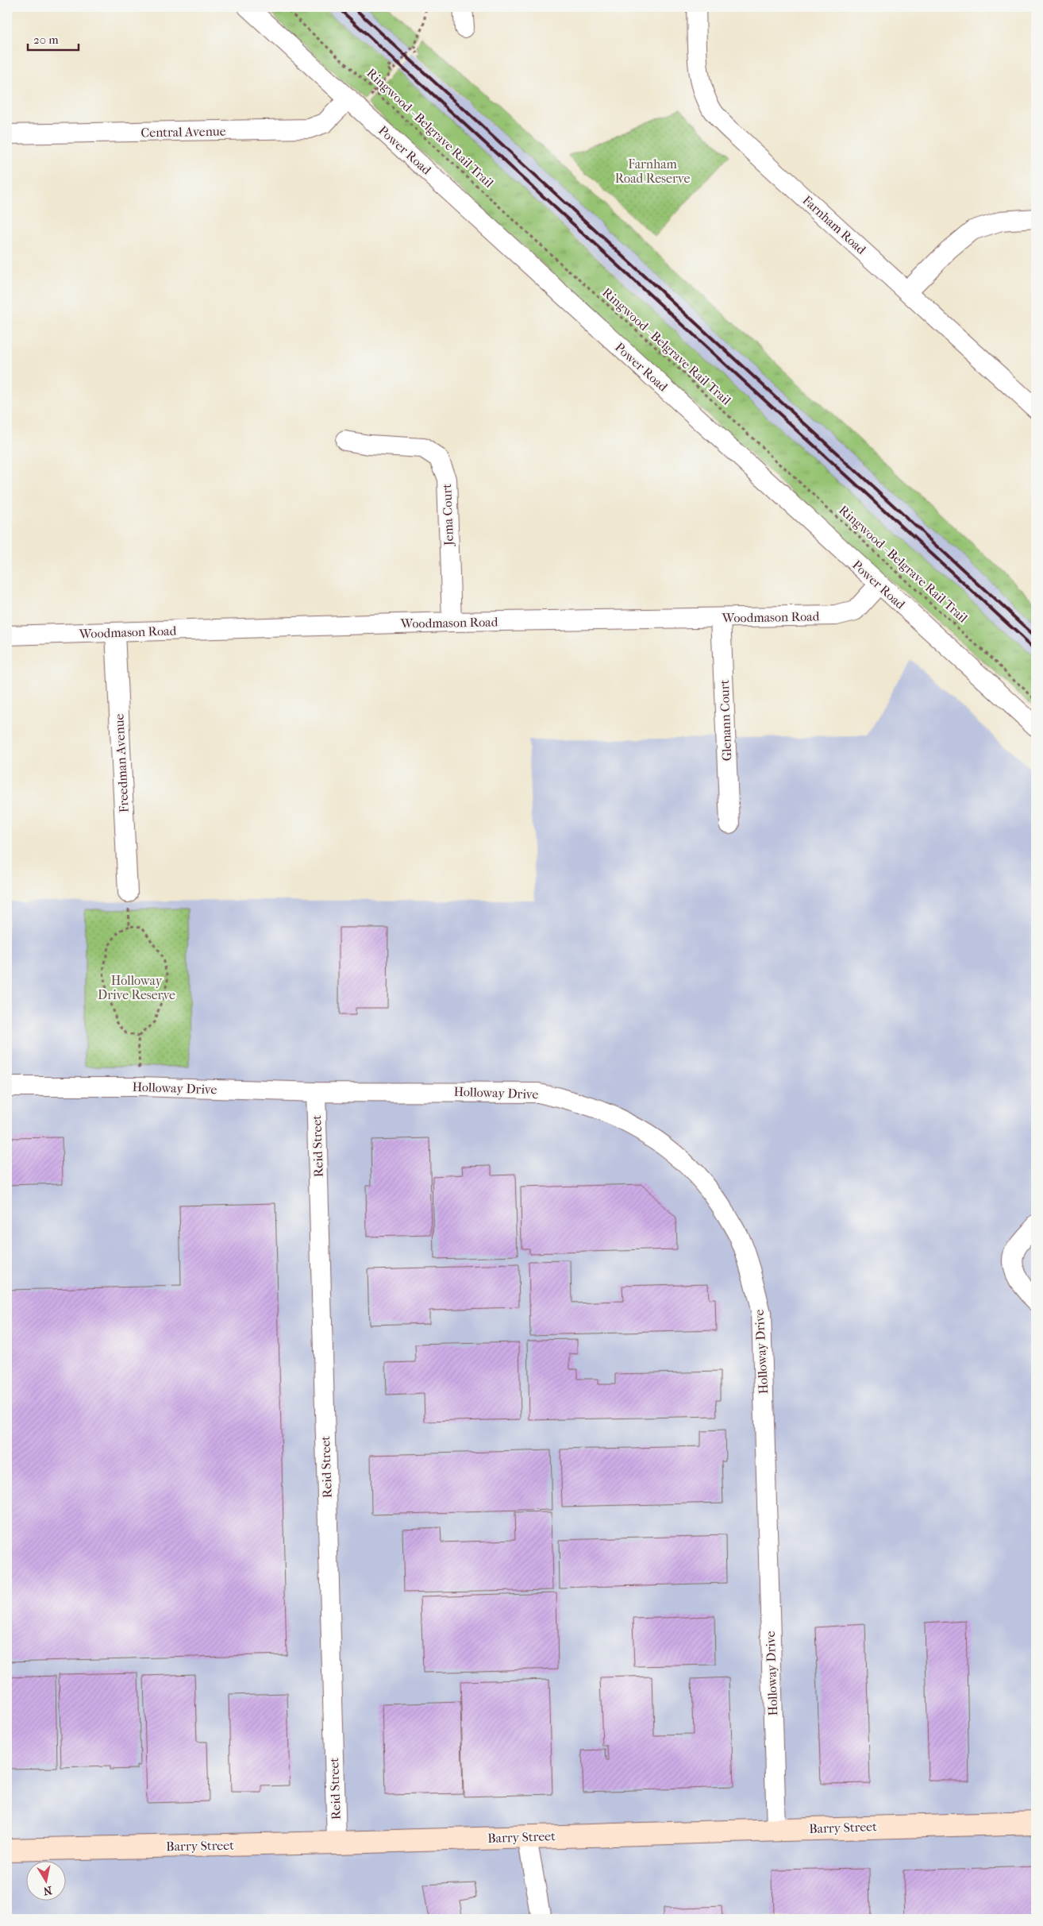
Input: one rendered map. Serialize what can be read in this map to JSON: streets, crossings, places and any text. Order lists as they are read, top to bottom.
{
  "streets": {
    "main road": ["Barry Street"],
    "street": [
      "Central Avenue",
      "Power Road",
      "Farnham Road",
      "Jema Court",
      "Woodmason Road",
      "Glenann Court",
      "Freedman Avenue",
      "Holloway Drive",
      "Reid Street"
    ],
    "path": ["Ringwood - Belgrave Rail Trail"]
  },
  "crossings": [
    ["Central Avenue", "Power Road"],
    ["Power Road", "Woodmason Road"],
    ["Jema Court", "Woodmason Road"],
    ["Woodmason Road", "Glenann Court"],
    ["Woodmason Road", "Freedman Avenue"],
    ["Holloway Drive", "Reid Street"],
    ["Holloway Drive", "Barry Street"],
    ["Reid Street", "Barry Street"]
  ],
  "parks": ["Farnham Road Reserve", "Holloway Drive Reserve"],
  "scale_bar": "20 m",
  "north": "bottom"
}
